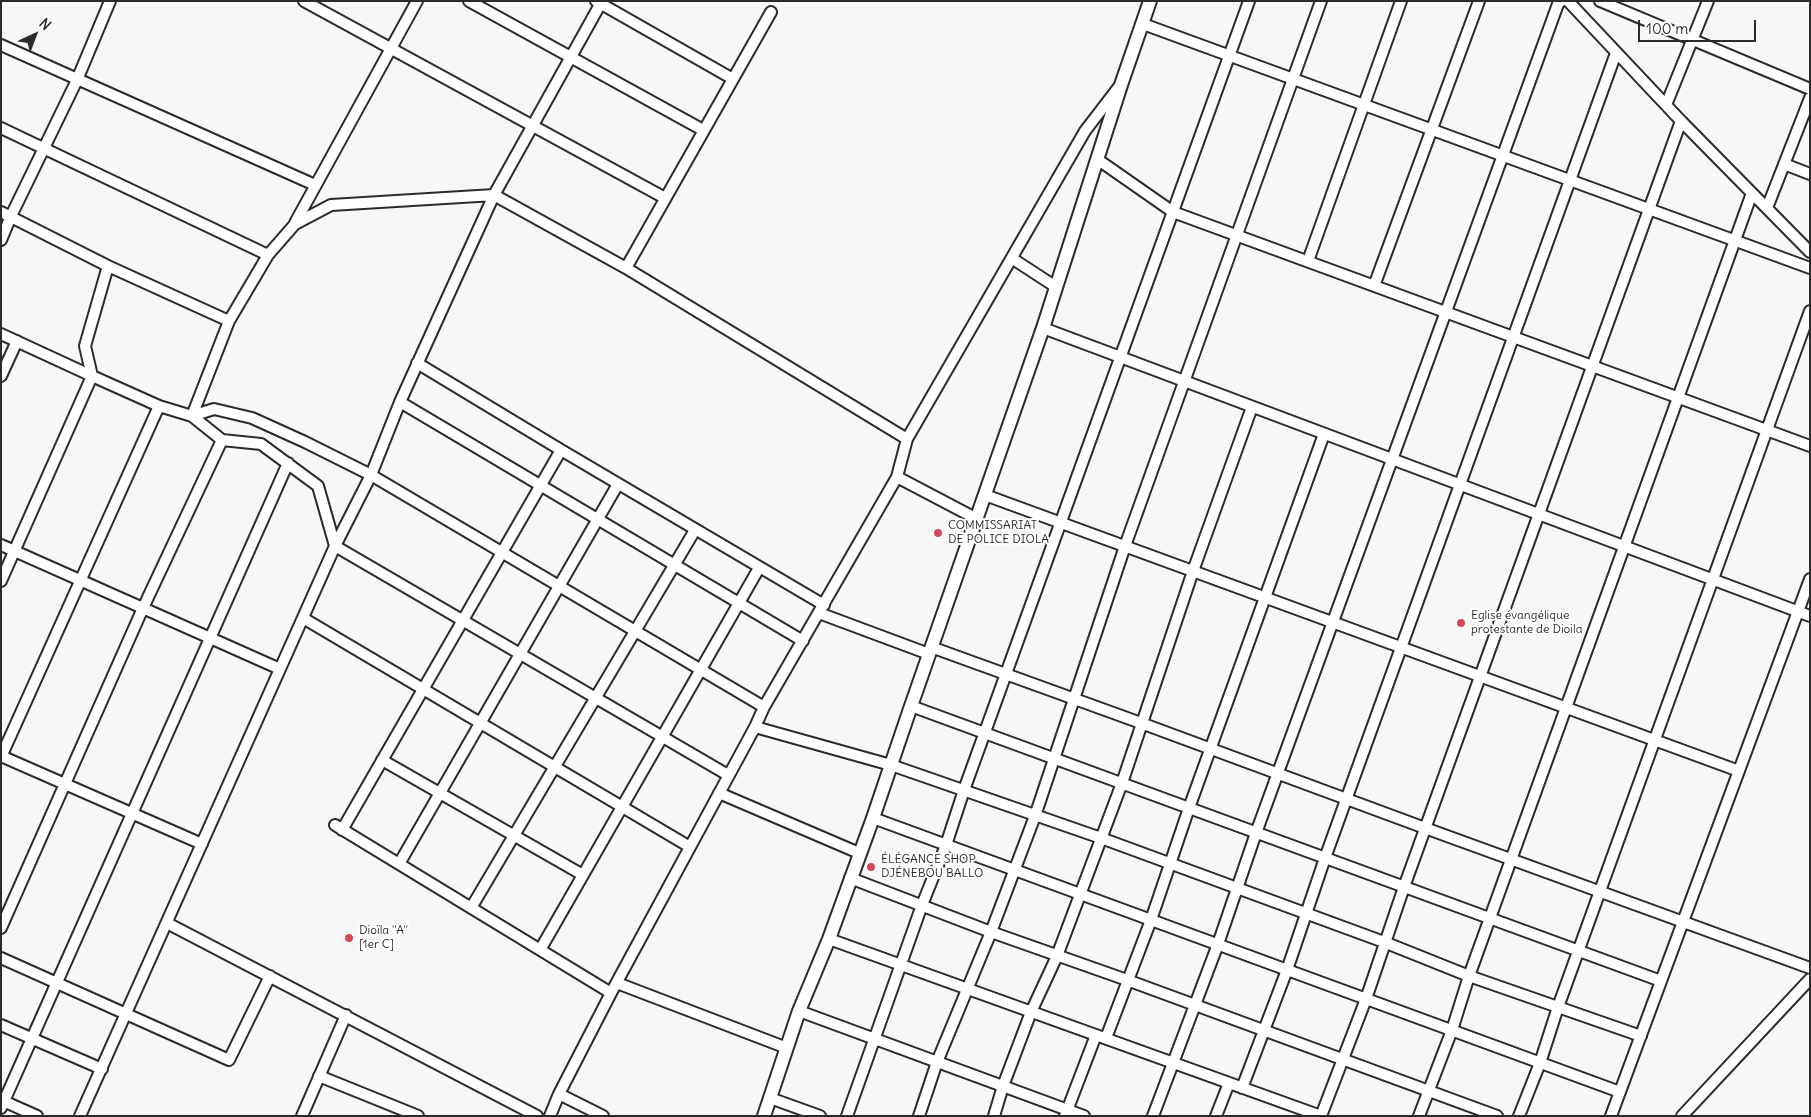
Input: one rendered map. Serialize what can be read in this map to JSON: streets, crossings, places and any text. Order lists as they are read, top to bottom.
{
  "places": [
    "COMMISSARIAT DE POLICE DIOLA",
    "Eglise évangélique protestante de Dioila",
    "ÉLÉGANCE SHOP DJÉNEBOU BALLO",
    "Dioïla ''A'' [1er C]"
  ],
  "scale_bar": "100 m",
  "north": "top right"
}
